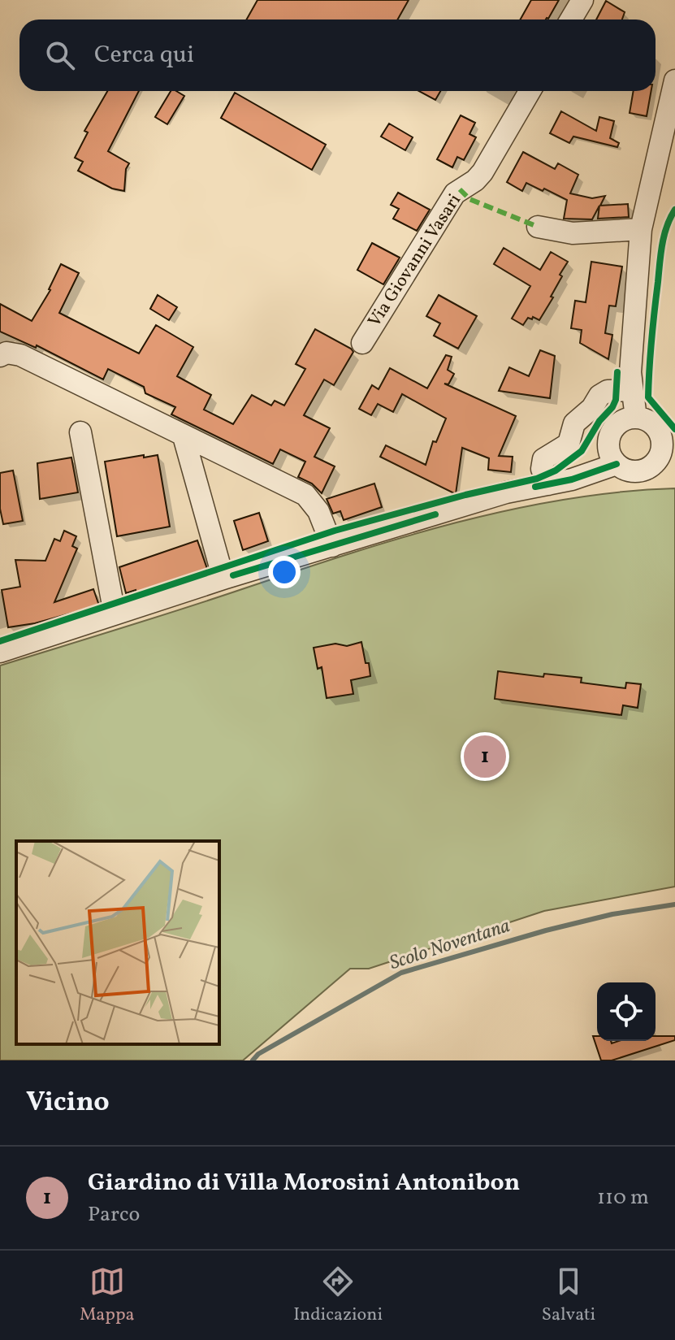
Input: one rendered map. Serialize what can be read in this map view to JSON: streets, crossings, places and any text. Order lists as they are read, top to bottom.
{
  "streets": {
    "street": ["Via Giovanni Vasari"]
  },
  "water": ["Scolo Noventana"],
  "page": {
    "search": "Cerca qui",
    "pins": "1",
    "heading": "Vicino",
    "list": [
      {
        "mark": "1",
        "name": "Giardino di Villa Morosini Antonibon",
        "note": "Parco",
        "value": "110 m"
      }
    ],
    "nav": ["Mappa", "Indicazioni", "Salvati"]
  }
}
